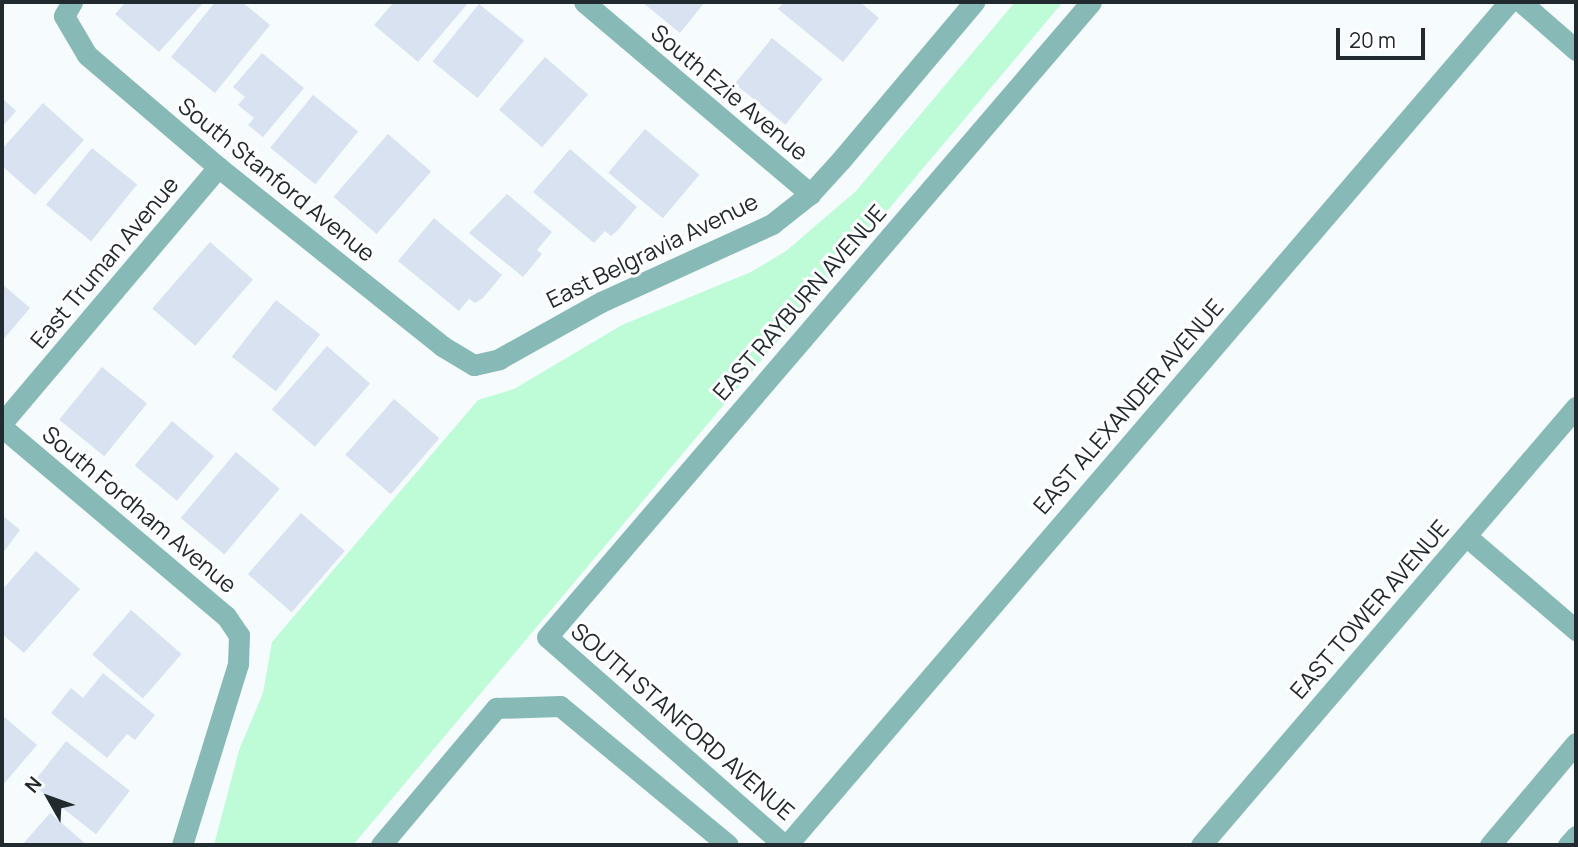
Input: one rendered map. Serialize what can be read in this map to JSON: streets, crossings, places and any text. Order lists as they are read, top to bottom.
{
  "streets": {
    "street": [
      "South Ezie Avenue",
      "South Stanford Avenue",
      "East Belgravia Avenue",
      "East Truman Avenue",
      "EAST RAYBURN AVENUE",
      "EAST ALEXANDER AVENUE",
      "South Fordham Avenue",
      "EAST TOWER AVENUE",
      "SOUTH STANFORD AVENUE"
    ]
  },
  "crossings": [
    ["South Ezie Avenue", "East Belgravia Avenue"],
    ["South Stanford Avenue", "East Belgravia Avenue"],
    ["South Stanford Avenue", "East Truman Avenue"],
    ["East Truman Avenue", "South Fordham Avenue"],
    ["EAST RAYBURN AVENUE", "SOUTH STANFORD AVENUE"],
    ["EAST ALEXANDER AVENUE", "SOUTH STANFORD AVENUE"]
  ],
  "scale_bar": "20 m",
  "north": "top left"
}
